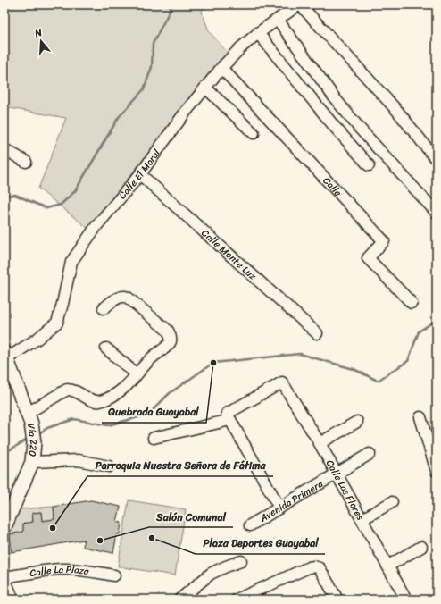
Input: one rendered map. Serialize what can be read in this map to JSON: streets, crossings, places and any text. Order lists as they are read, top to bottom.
{
  "streets": {
    "main road": ["Vía 220"],
    "street": [
      "Calle El Moral",
      "Calle",
      "Calle Monte Luz",
      "Calle Las Flores",
      "Avenida Primera",
      "Calle La Plaza"
    ]
  },
  "crossings": [
    ["Calle El Moral", "Calle"],
    ["Calle El Moral", "Calle Monte Luz"],
    ["Calle El Moral", "Vía 220"],
    ["Calle Las Flores", "Avenida Primera"]
  ],
  "places": [
    "Quebrada Guayabal",
    "Parroquia Nuestra Señora de Fátima",
    "Plaza Deportes Guayabal",
    "Salón Comunal"
  ],
  "north": "top"
}
